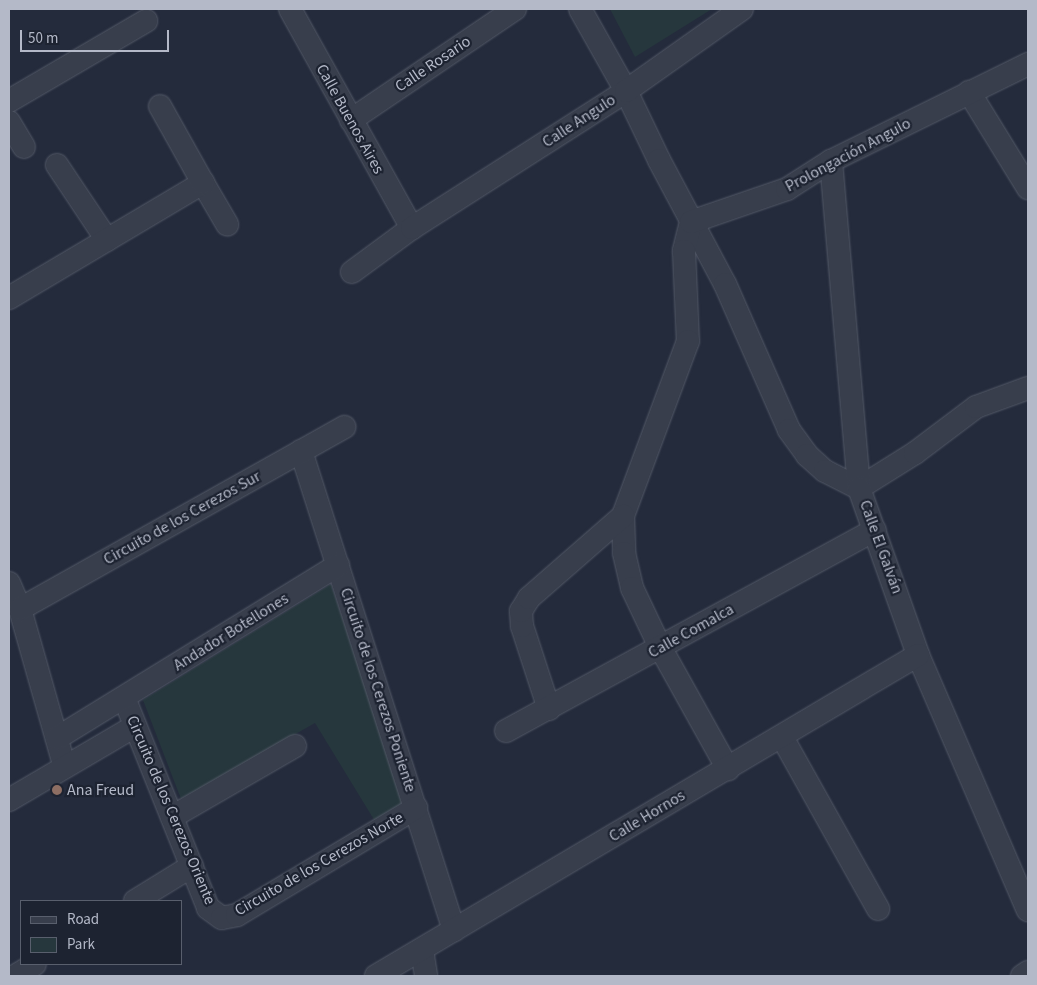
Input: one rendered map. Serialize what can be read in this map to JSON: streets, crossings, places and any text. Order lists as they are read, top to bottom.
{
  "streets": {
    "street": [
      "Calle Rosario",
      "Calle Buenos Aires",
      "Calle Angulo",
      "Prolongación Angulo",
      "Circuito de los Cerezos Sur",
      "Calle El Galván",
      "Calle Comalca",
      "Andador Botellones",
      "Circuito de los Cerezos Poniente",
      "Circuito de los Cerezos Oriente",
      "Calle Hornos",
      "Circuito de los Cerezos Norte"
    ]
  },
  "crossings": [
    ["Calle Rosario", "Calle Buenos Aires"],
    ["Calle Buenos Aires", "Calle Angulo"],
    ["Prolongación Angulo", "Calle El Galván"],
    ["Circuito de los Cerezos Sur", "Circuito de los Cerezos Poniente"],
    ["Calle El Galván", "Calle Comalca"],
    ["Calle El Galván", "Calle Hornos"],
    ["Andador Botellones", "Circuito de los Cerezos Poniente"],
    ["Andador Botellones", "Circuito de los Cerezos Oriente"],
    ["Circuito de los Cerezos Poniente", "Calle Hornos"],
    ["Circuito de los Cerezos Poniente", "Circuito de los Cerezos Norte"],
    ["Circuito de los Cerezos Oriente", "Circuito de los Cerezos Norte"]
  ],
  "places": ["Ana Freud"],
  "legend": ["Road", "Park"],
  "scale_bar": "50 m"
}
